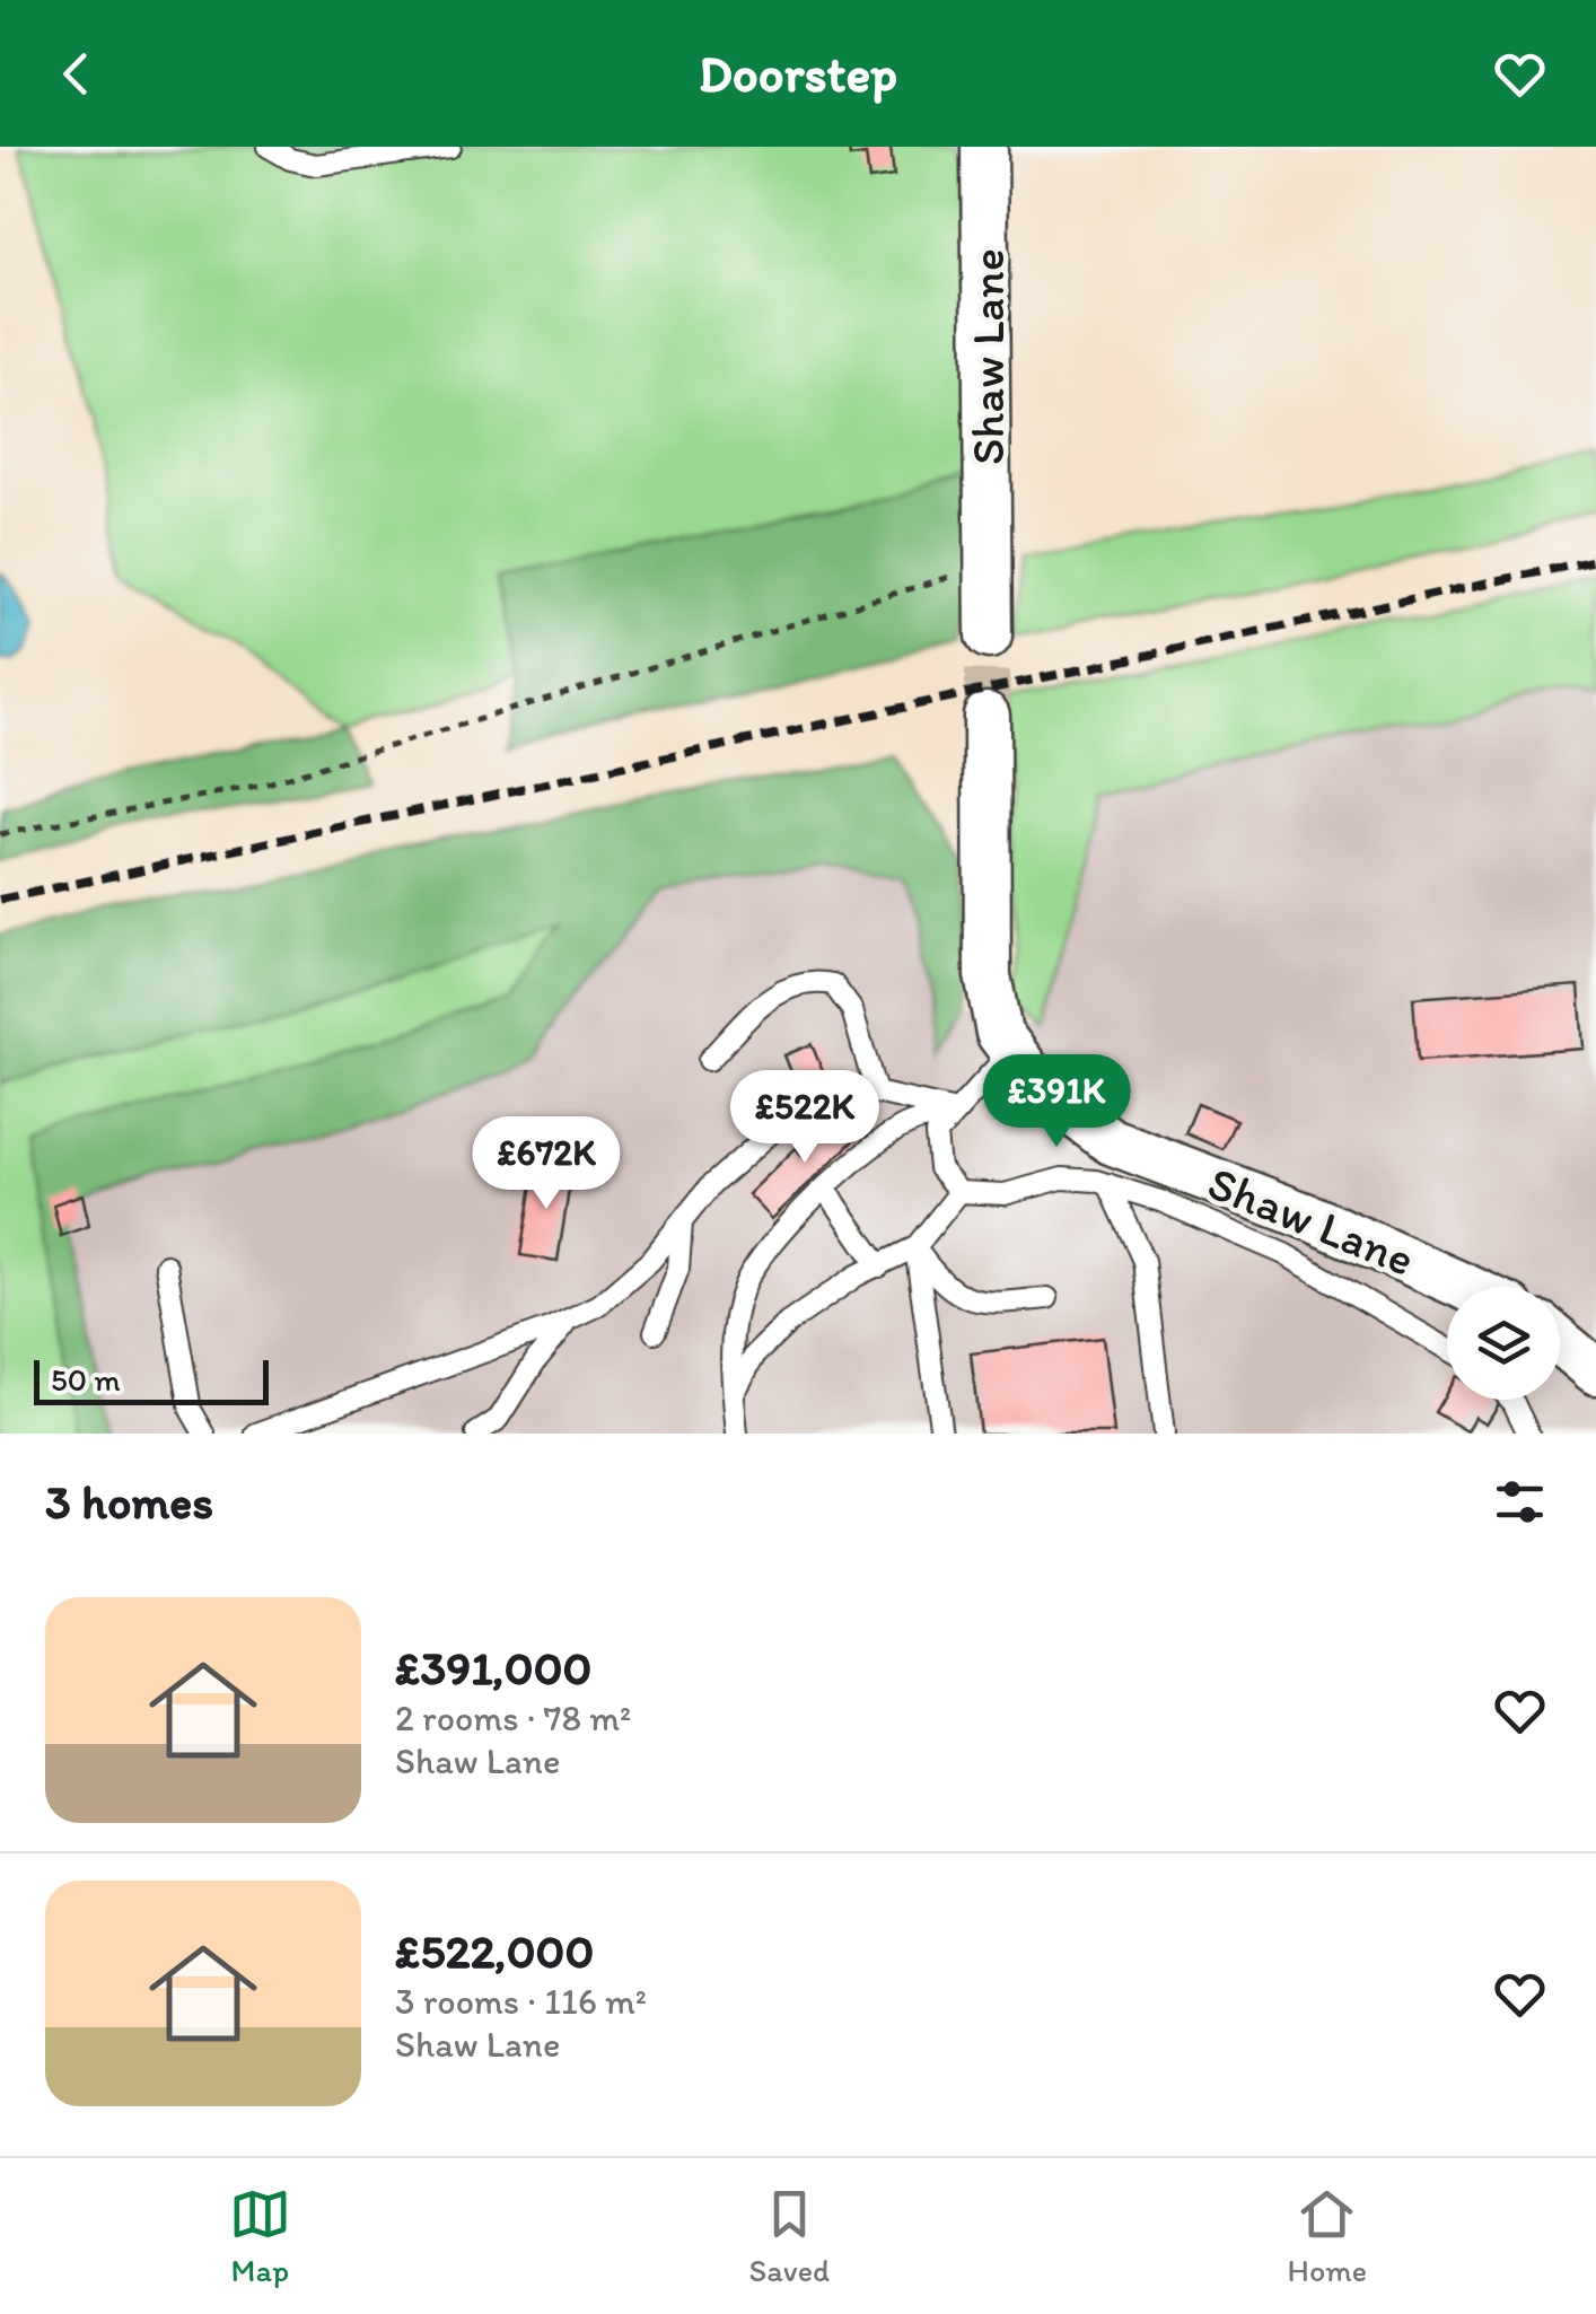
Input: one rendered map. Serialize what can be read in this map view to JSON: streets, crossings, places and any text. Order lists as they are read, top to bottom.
{
  "streets": {
    "street": ["Shaw Lane"]
  },
  "scale_bar": "50 m",
  "page": {
    "header": "Doorstep",
    "price": ["£391K", "£522K", "£672K"],
    "scale": "50 m",
    "heading": "3 homes",
    "list": [
      {
        "name": "£391,000",
        "note": "2 rooms · 78 m² · Shaw Lane"
      },
      {
        "name": "£522,000",
        "note": "3 rooms · 116 m² · Shaw Lane"
      }
    ],
    "tabs": ["Map", "Saved", "Home"]
  }
}
